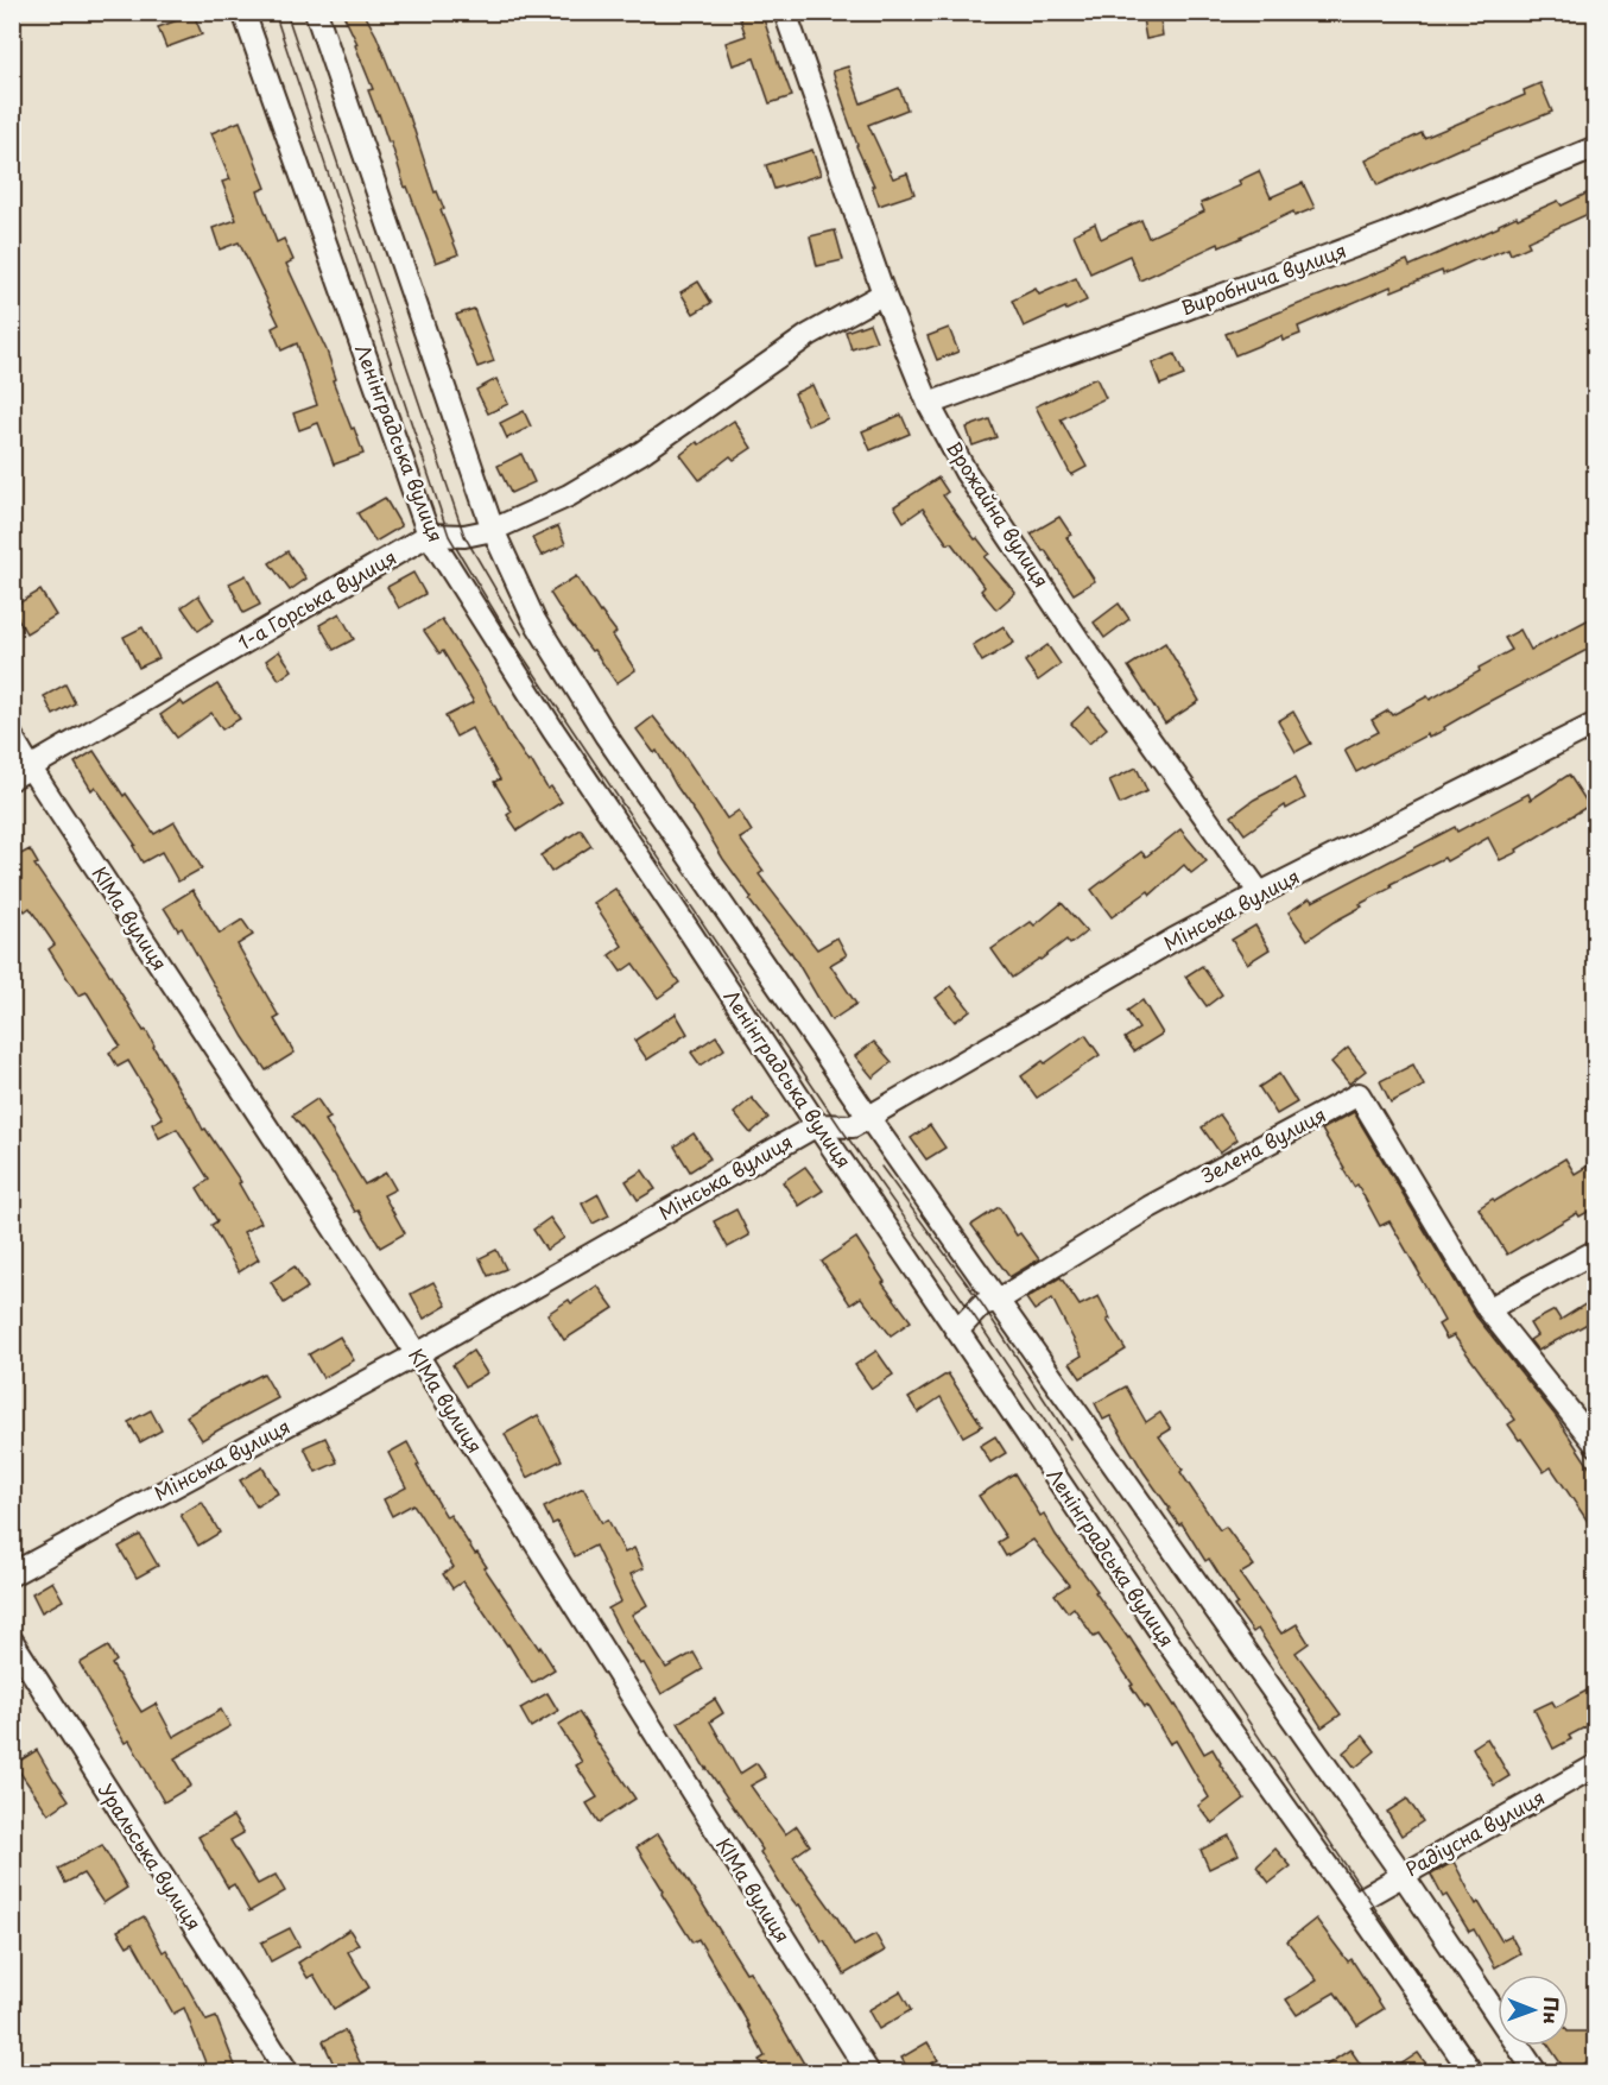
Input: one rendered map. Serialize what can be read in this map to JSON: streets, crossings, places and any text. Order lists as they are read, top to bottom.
{
  "streets": {
    "street": [
      "Виробнича вулиця",
      "Ленінградська вулиця",
      "Врожайна вулиця",
      "1-а Горська вулиця",
      "Мінська вулиця",
      "КІМа вулиця",
      "Зелена вулиця",
      "Радіусна вулиця",
      "Уральська вулиця"
    ]
  },
  "crossings": [
    ["Виробнича вулиця", "Врожайна вулиця"],
    ["Ленінградська вулиця", "1-а Горська вулиця"],
    ["Ленінградська вулиця", "Мінська вулиця"],
    ["Ленінградська вулиця", "Зелена вулиця"],
    ["Ленінградська вулиця", "Радіусна вулиця"],
    ["Врожайна вулиця", "Мінська вулиця"],
    ["1-а Горська вулиця", "КІМа вулиця"],
    ["Мінська вулиця", "КІМа вулиця"]
  ],
  "north": "right"
}
